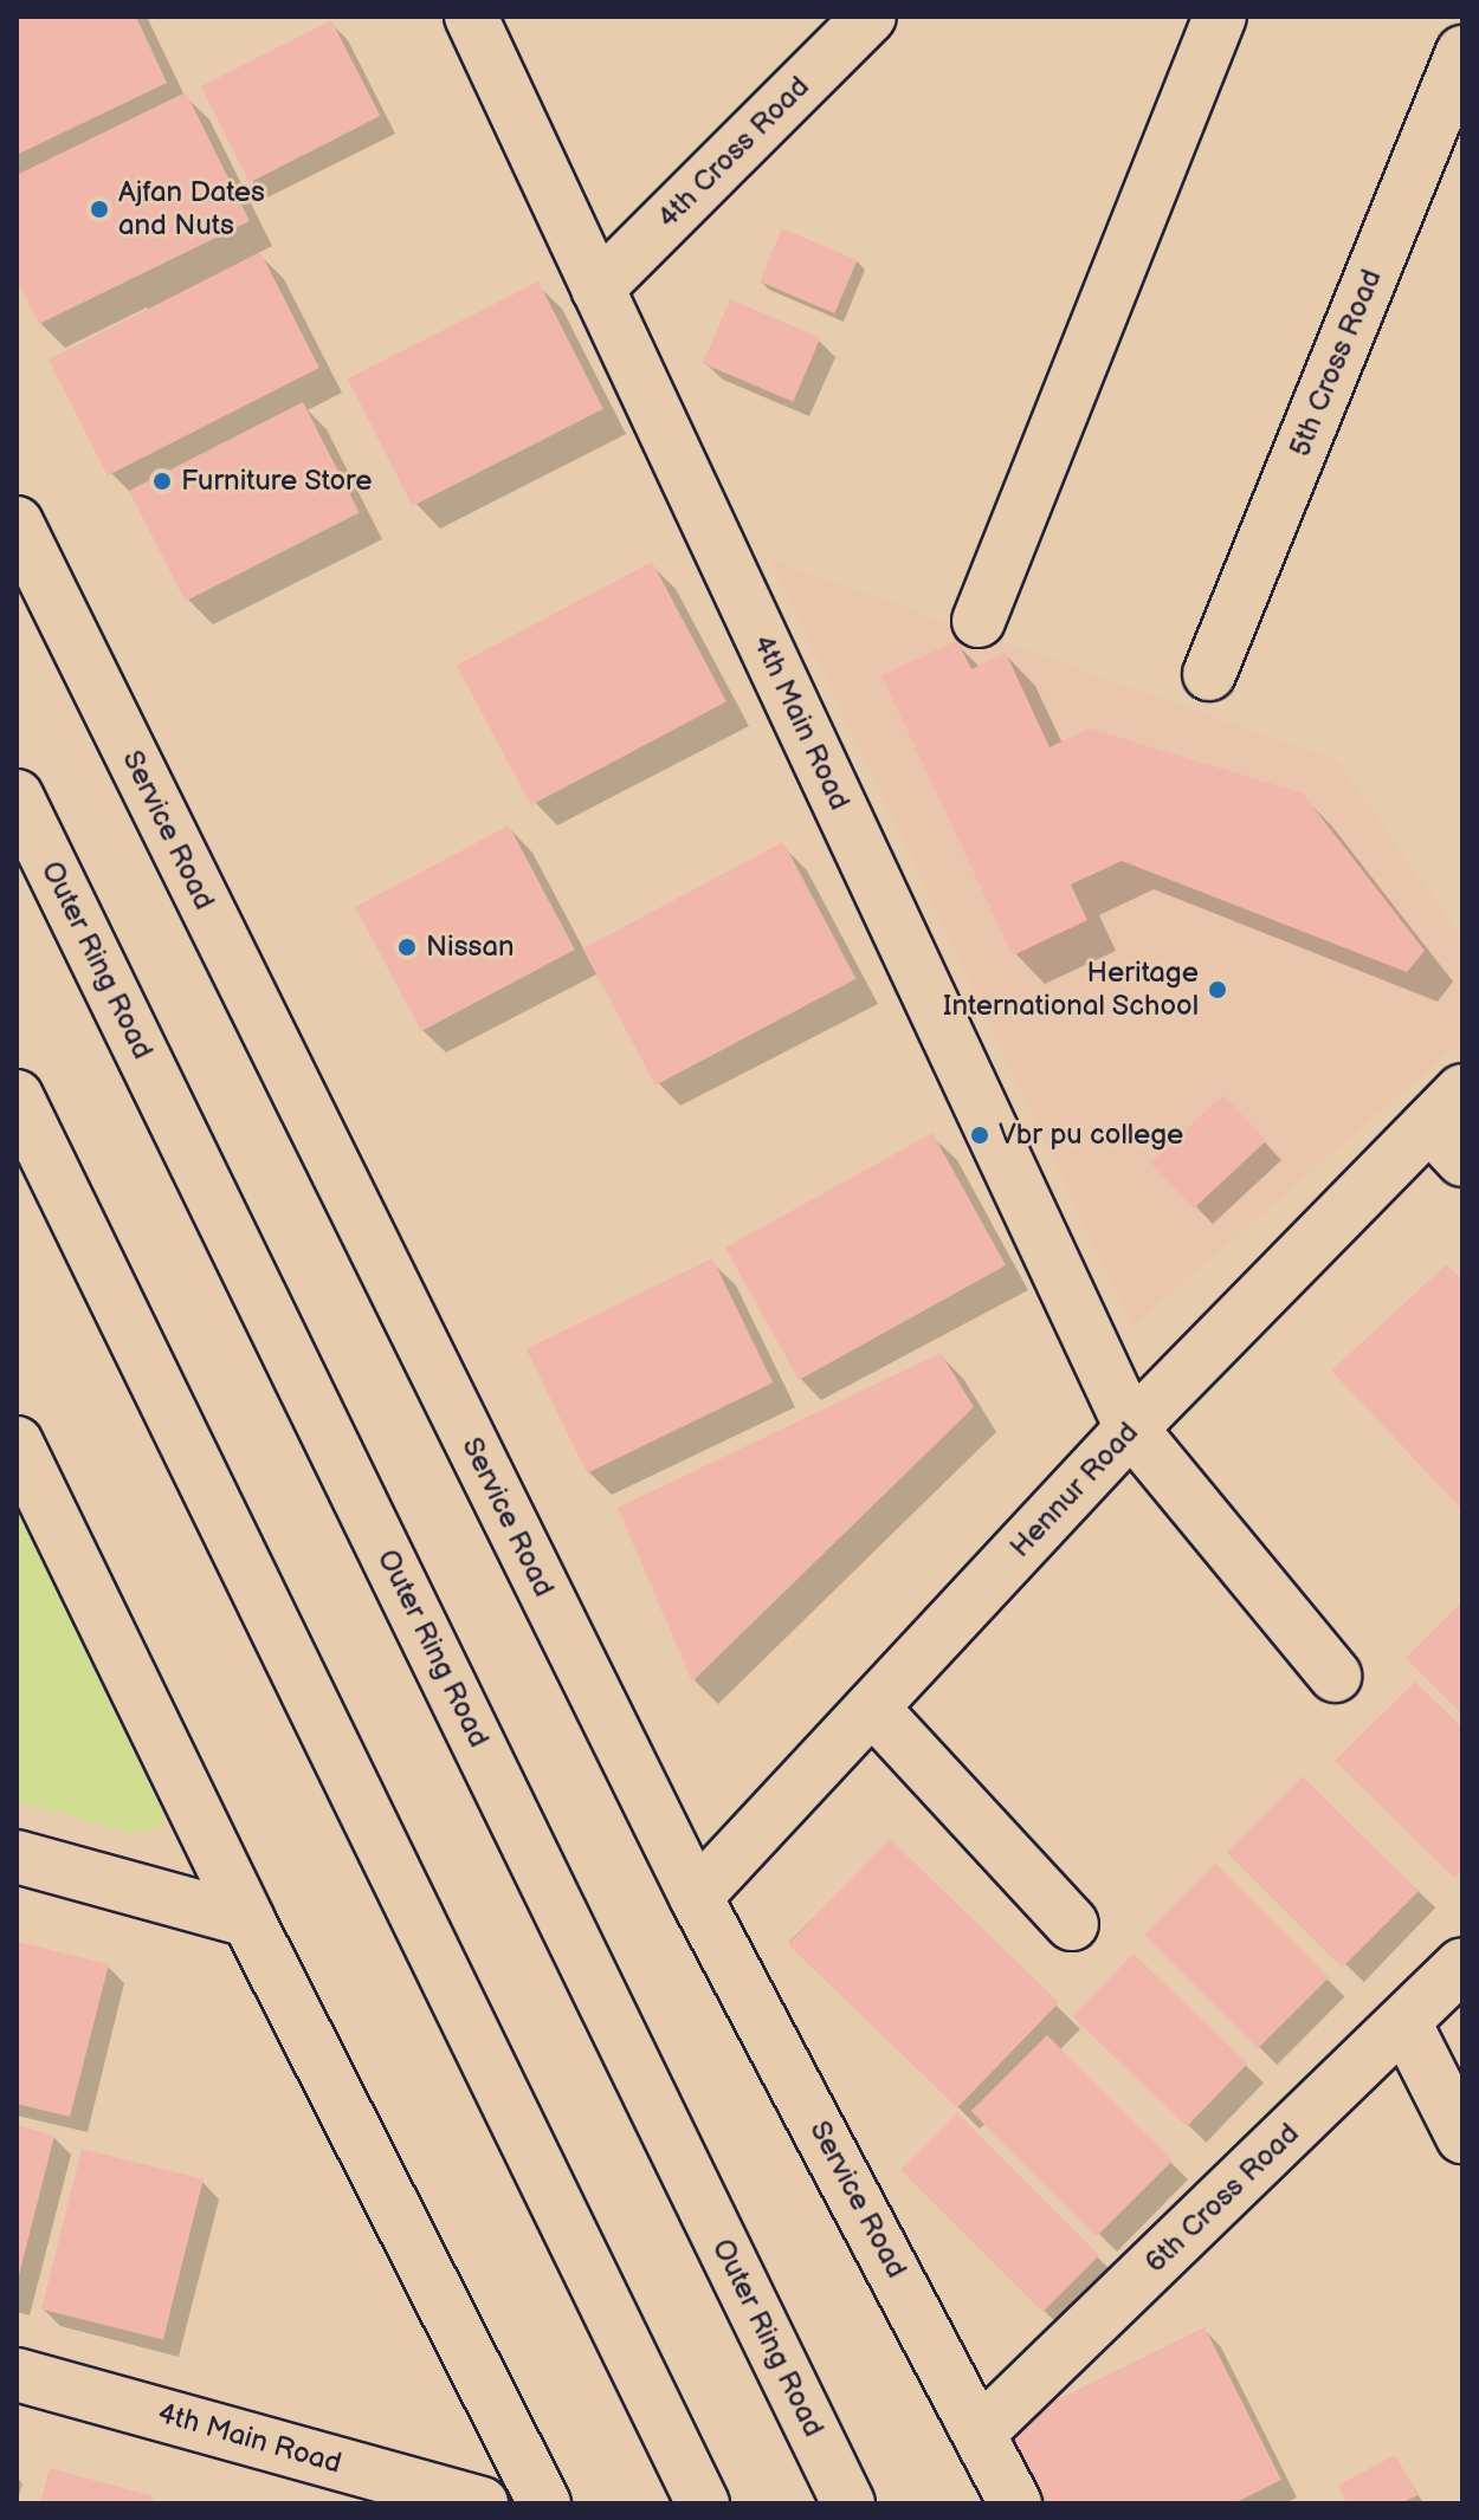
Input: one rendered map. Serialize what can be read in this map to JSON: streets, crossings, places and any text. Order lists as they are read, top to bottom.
{
  "streets": {
    "main road": [
      "4th Cross Road",
      "5th Cross Road",
      "4th Main Road",
      "Service Road",
      "Outer Ring Road",
      "Hennur Road",
      "6th Cross Road"
    ]
  },
  "crossings": [
    ["4th Cross Road", "4th Main Road"],
    ["4th Main Road", "Hennur Road"],
    ["Service Road", "Hennur Road"],
    ["Service Road", "6th Cross Road"]
  ],
  "places": [
    "Ajfan Dates and Nuts",
    "Furniture Store",
    "Nissan",
    "Heritage International School",
    "Vbr pu college"
  ]
}
